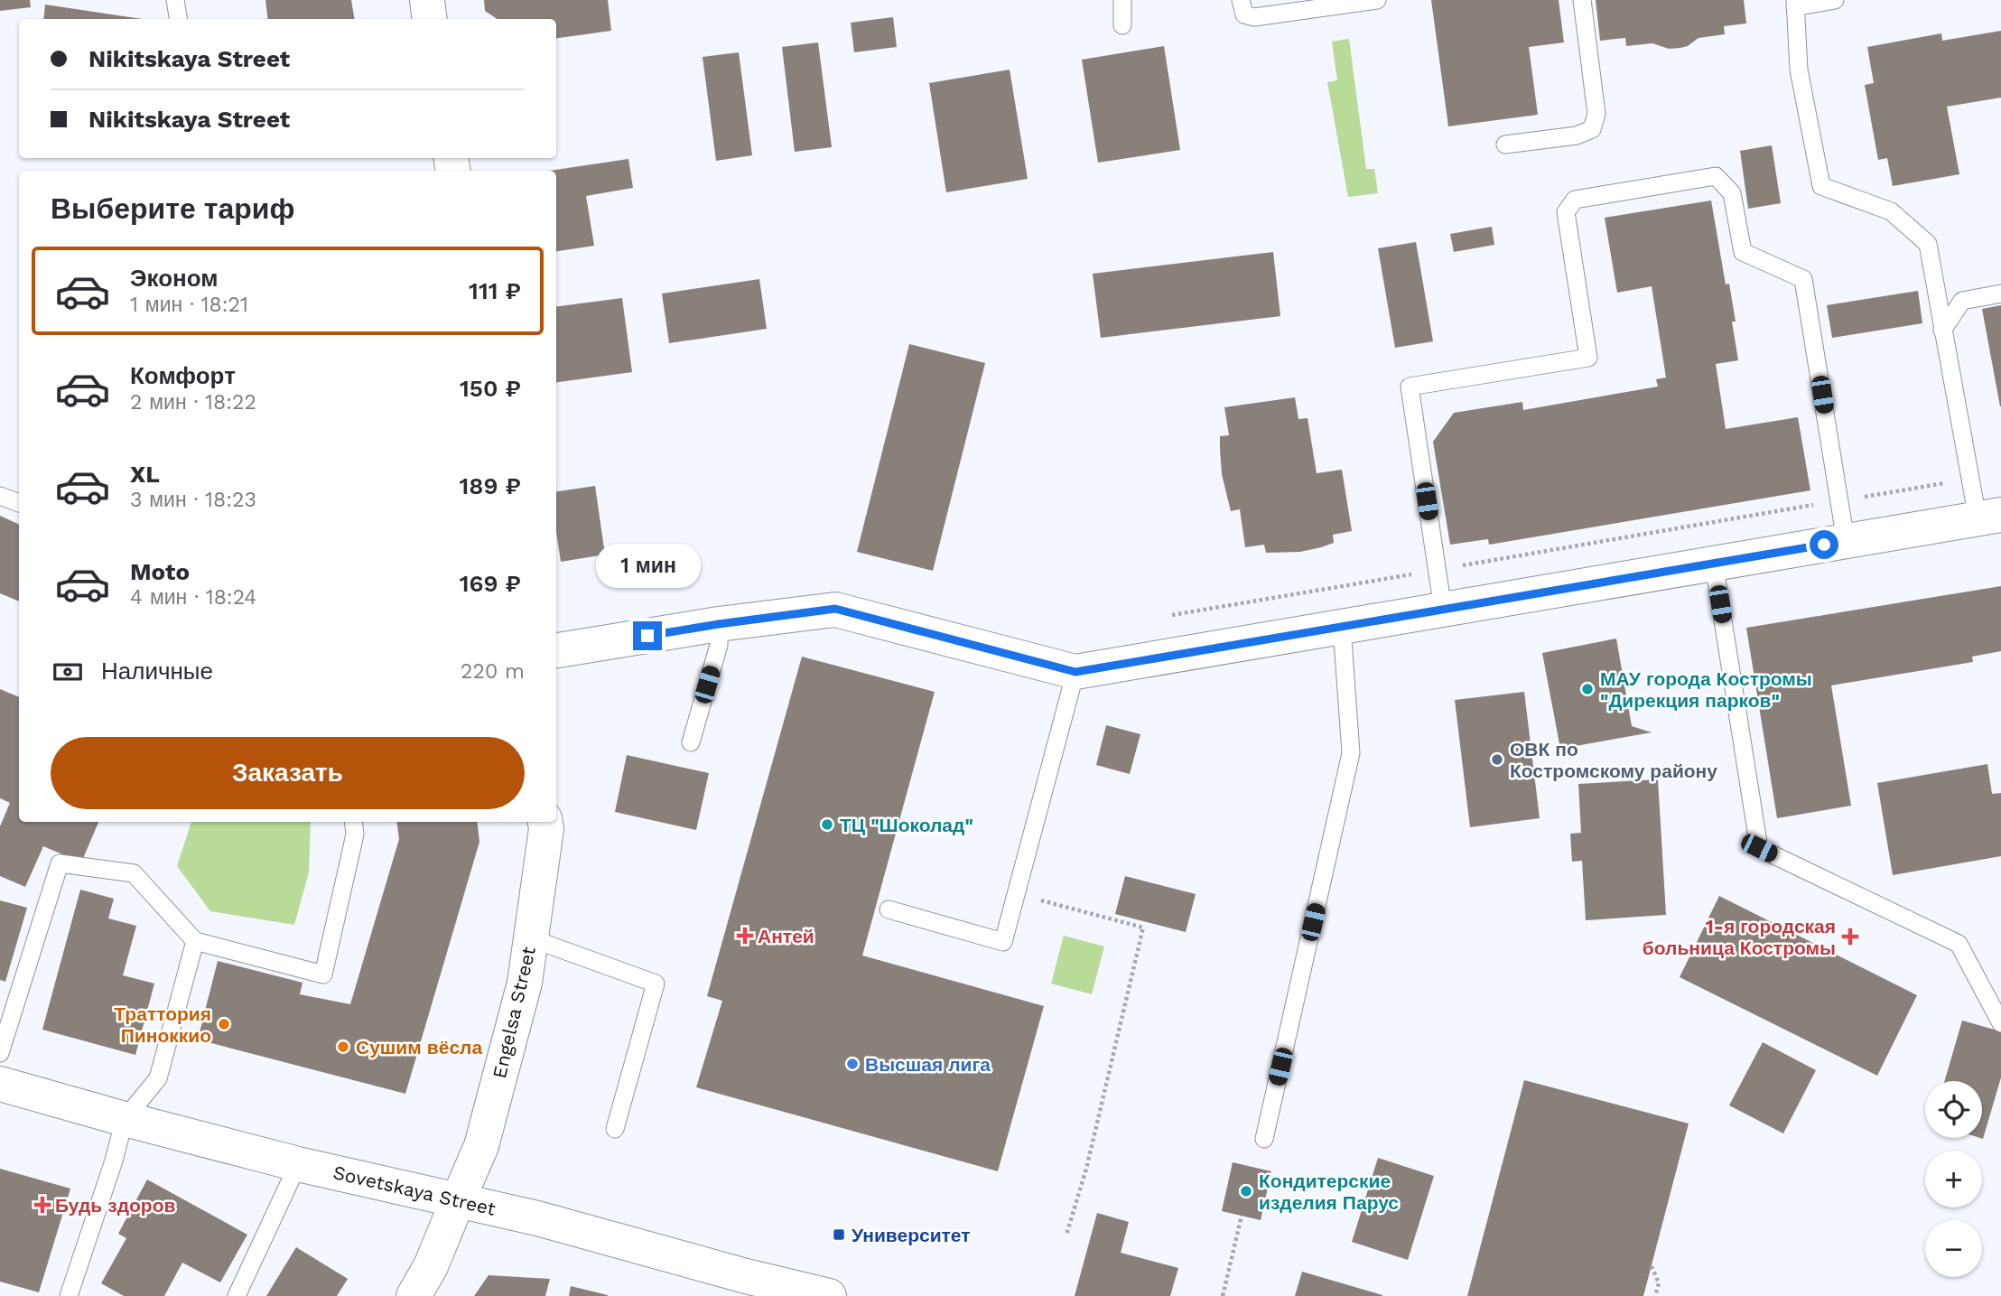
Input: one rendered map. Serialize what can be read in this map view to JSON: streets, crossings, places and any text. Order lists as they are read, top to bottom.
{
  "streets": {
    "street": ["Engelsa Street", "Sovetskaya Street"]
  },
  "crossings": [
    ["Engelsa Street", "Sovetskaya Street"]
  ],
  "places": {
    "other": [
      "МАУ города Костромы \"Дирекция парков\"",
      "ОВК по Костромскому району",
      "ТЦ \"Шоколад\"",
      "Траттория Пиноккио",
      "Сушим вёсла",
      "Высшая лига",
      "Кондитерские изделия Парус"
    ],
    "health": ["Антей", "1-я городская больница Костромы", "Будь здоров"],
    "transit": ["Университет"]
  },
  "page": {
    "banner": ["Nikitskaya Street", "Nikitskaya Street"],
    "heading": "Выберите тариф",
    "list": [
      {
        "name": "Эконом",
        "note": "1 мин · 18:21",
        "value": "111 ₽"
      },
      {
        "name": "Комфорт",
        "note": "2 мин · 18:22",
        "value": "150 ₽"
      },
      {
        "name": "XL",
        "note": "3 мин · 18:23",
        "value": "189 ₽"
      },
      {
        "name": "Moto",
        "note": "4 мин · 18:24",
        "value": "169 ₽"
      }
    ],
    "bubble": "1 мин",
    "pay": ["Наличные", "220 m"],
    "buttons": "Заказать",
    "map_buttons": ["+", "−"]
  }
}
